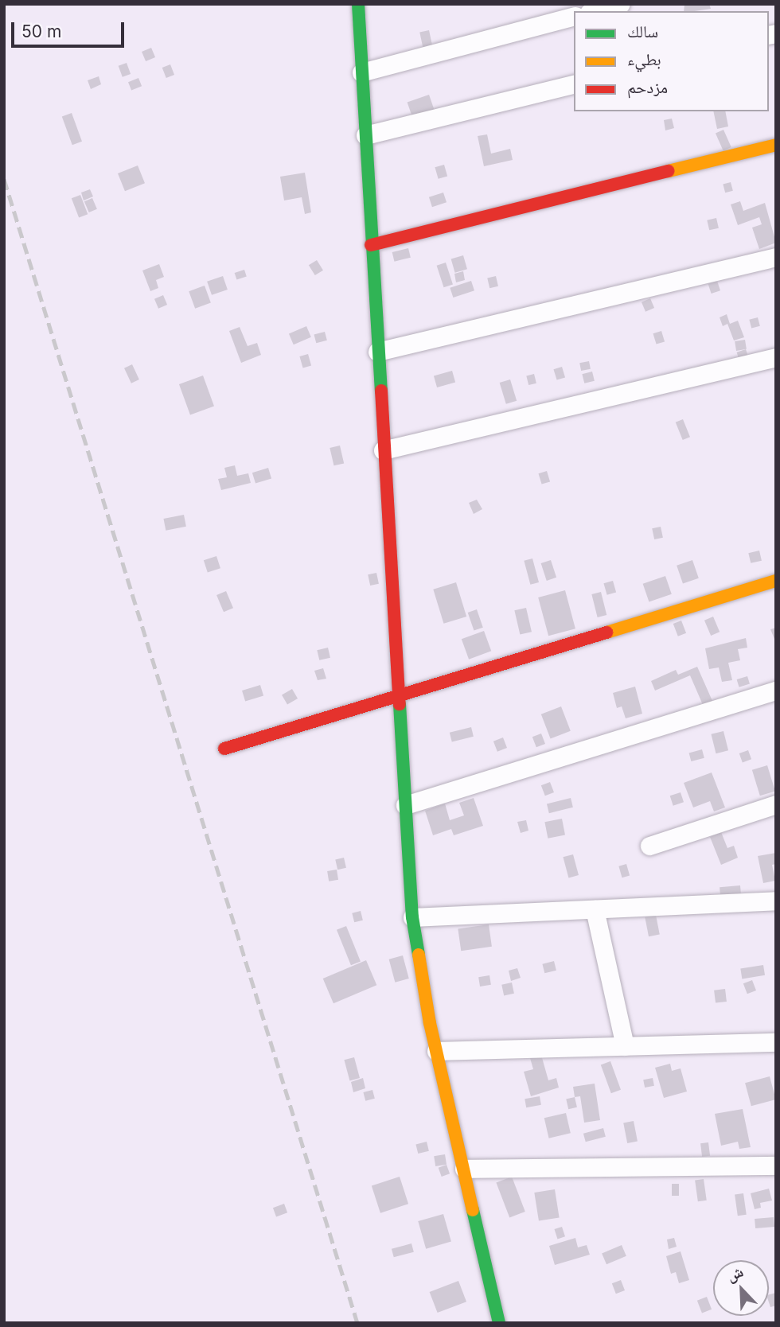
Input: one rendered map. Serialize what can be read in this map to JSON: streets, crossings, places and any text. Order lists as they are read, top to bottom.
{
  "legend": ["سالك", "بطيء", "مزدحم"],
  "scale_bar": "50 m",
  "north": "top left"
}
